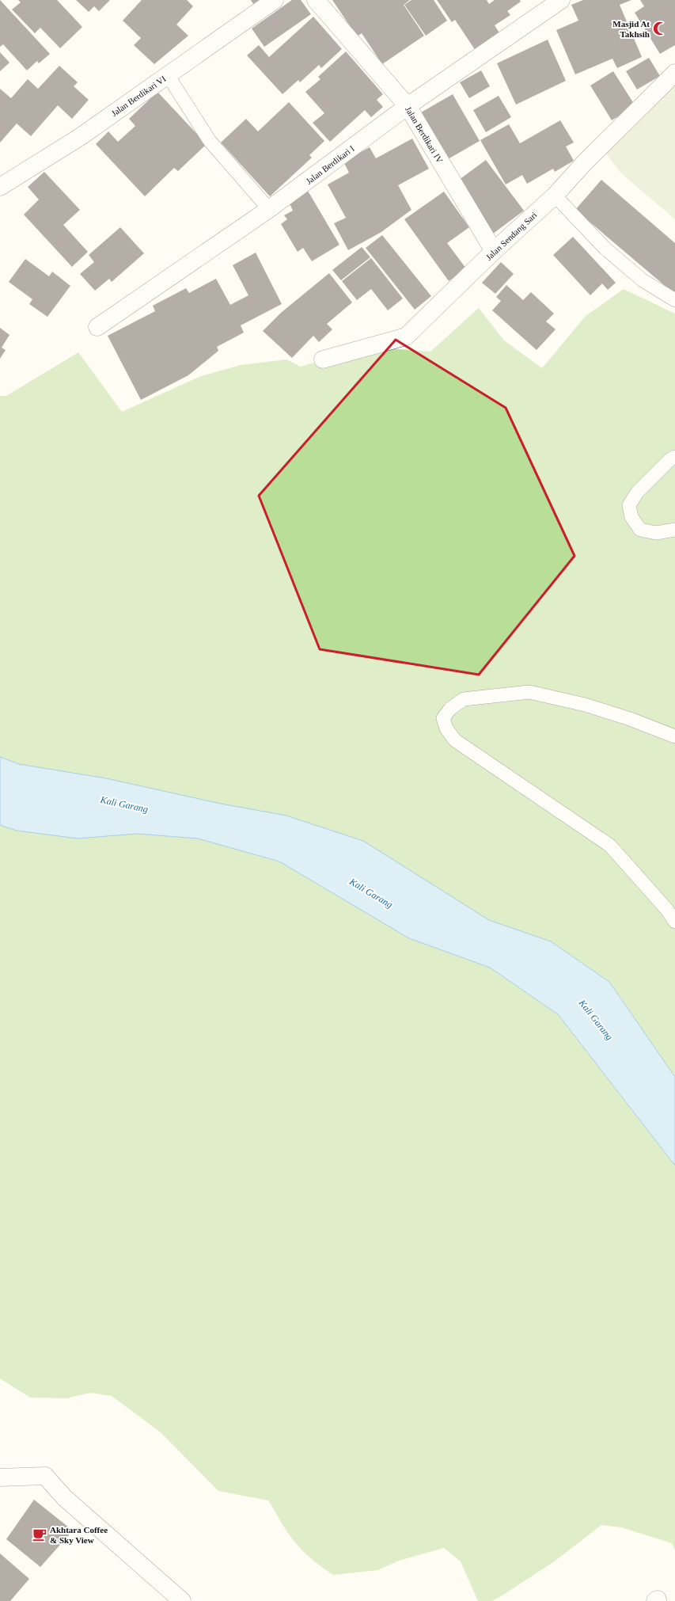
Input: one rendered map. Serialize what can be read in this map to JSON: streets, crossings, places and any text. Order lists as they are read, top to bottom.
{
  "streets": {
    "street": [
      "Jalan Berdikari VI",
      "Jalan Berdikari IV",
      "Jalan Berdikari I",
      "Jalan Sendang Sari"
    ]
  },
  "crossings": [
    ["Jalan Berdikari IV", "Jalan Berdikari I"],
    ["Jalan Berdikari IV", "Jalan Sendang Sari"]
  ],
  "water": ["Kali Garang"],
  "places": {
    "mosque": ["Masjid At Takhsih"],
    "cafe": ["Akhtara Coffee & Sky View"]
  }
}
